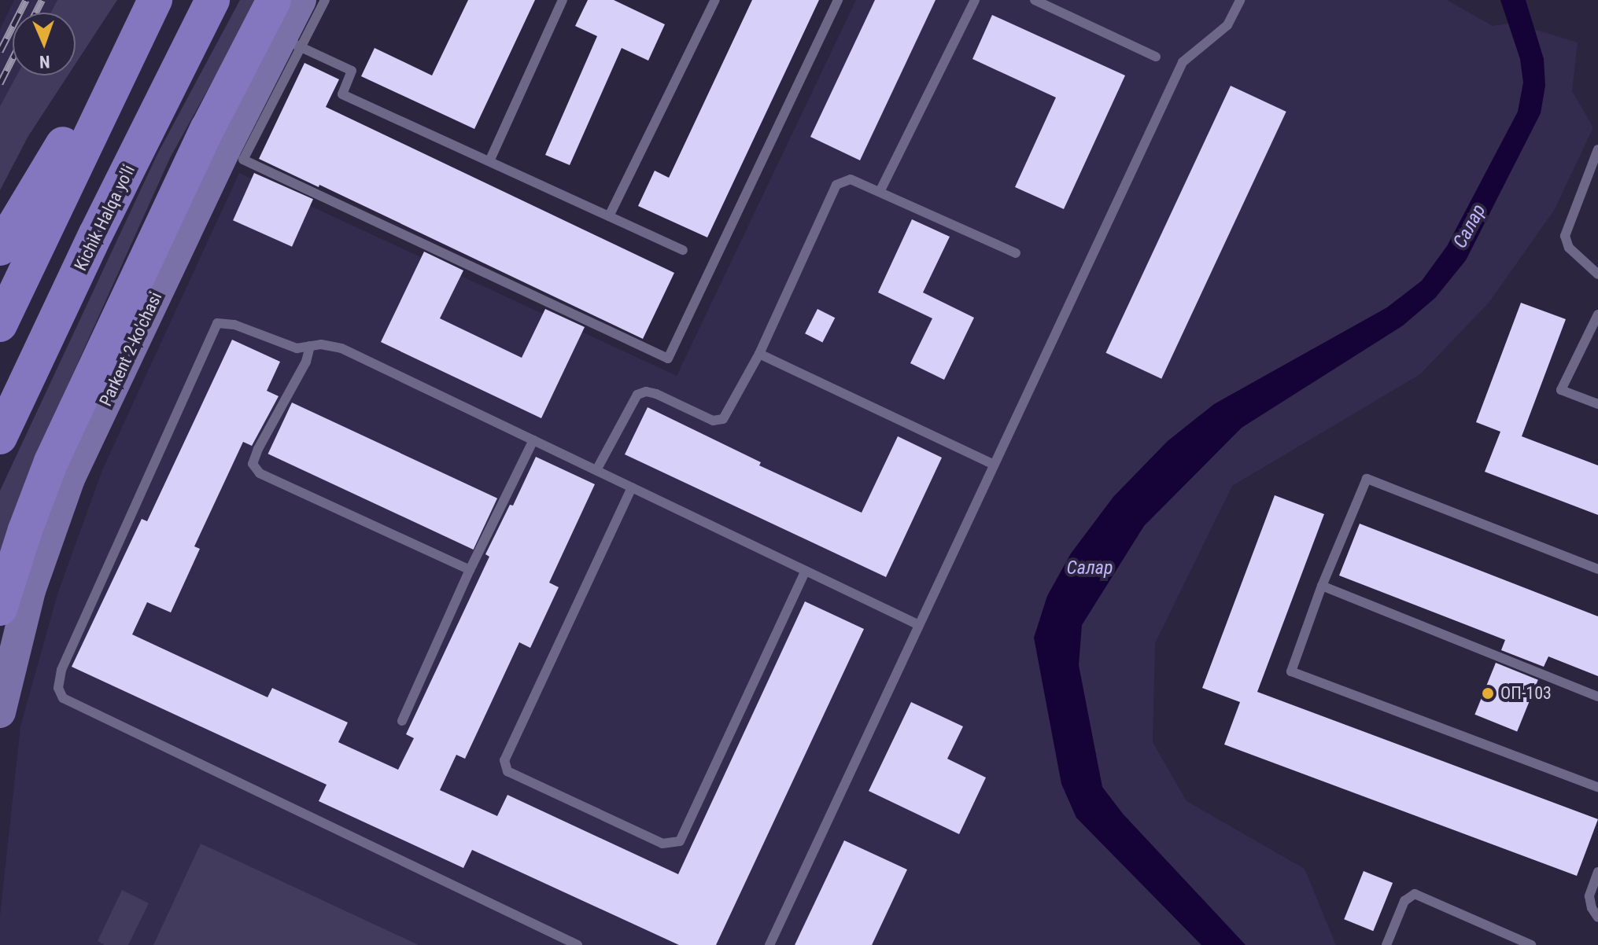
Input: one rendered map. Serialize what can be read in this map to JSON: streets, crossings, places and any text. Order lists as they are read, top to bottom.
{
  "streets": {
    "highway": ["Kichik Halqa yo'li"],
    "main road": ["Parkent 2-ko'chasi"]
  },
  "water": ["Салар"],
  "places": ["ОП-103"],
  "north": "bottom"
}
